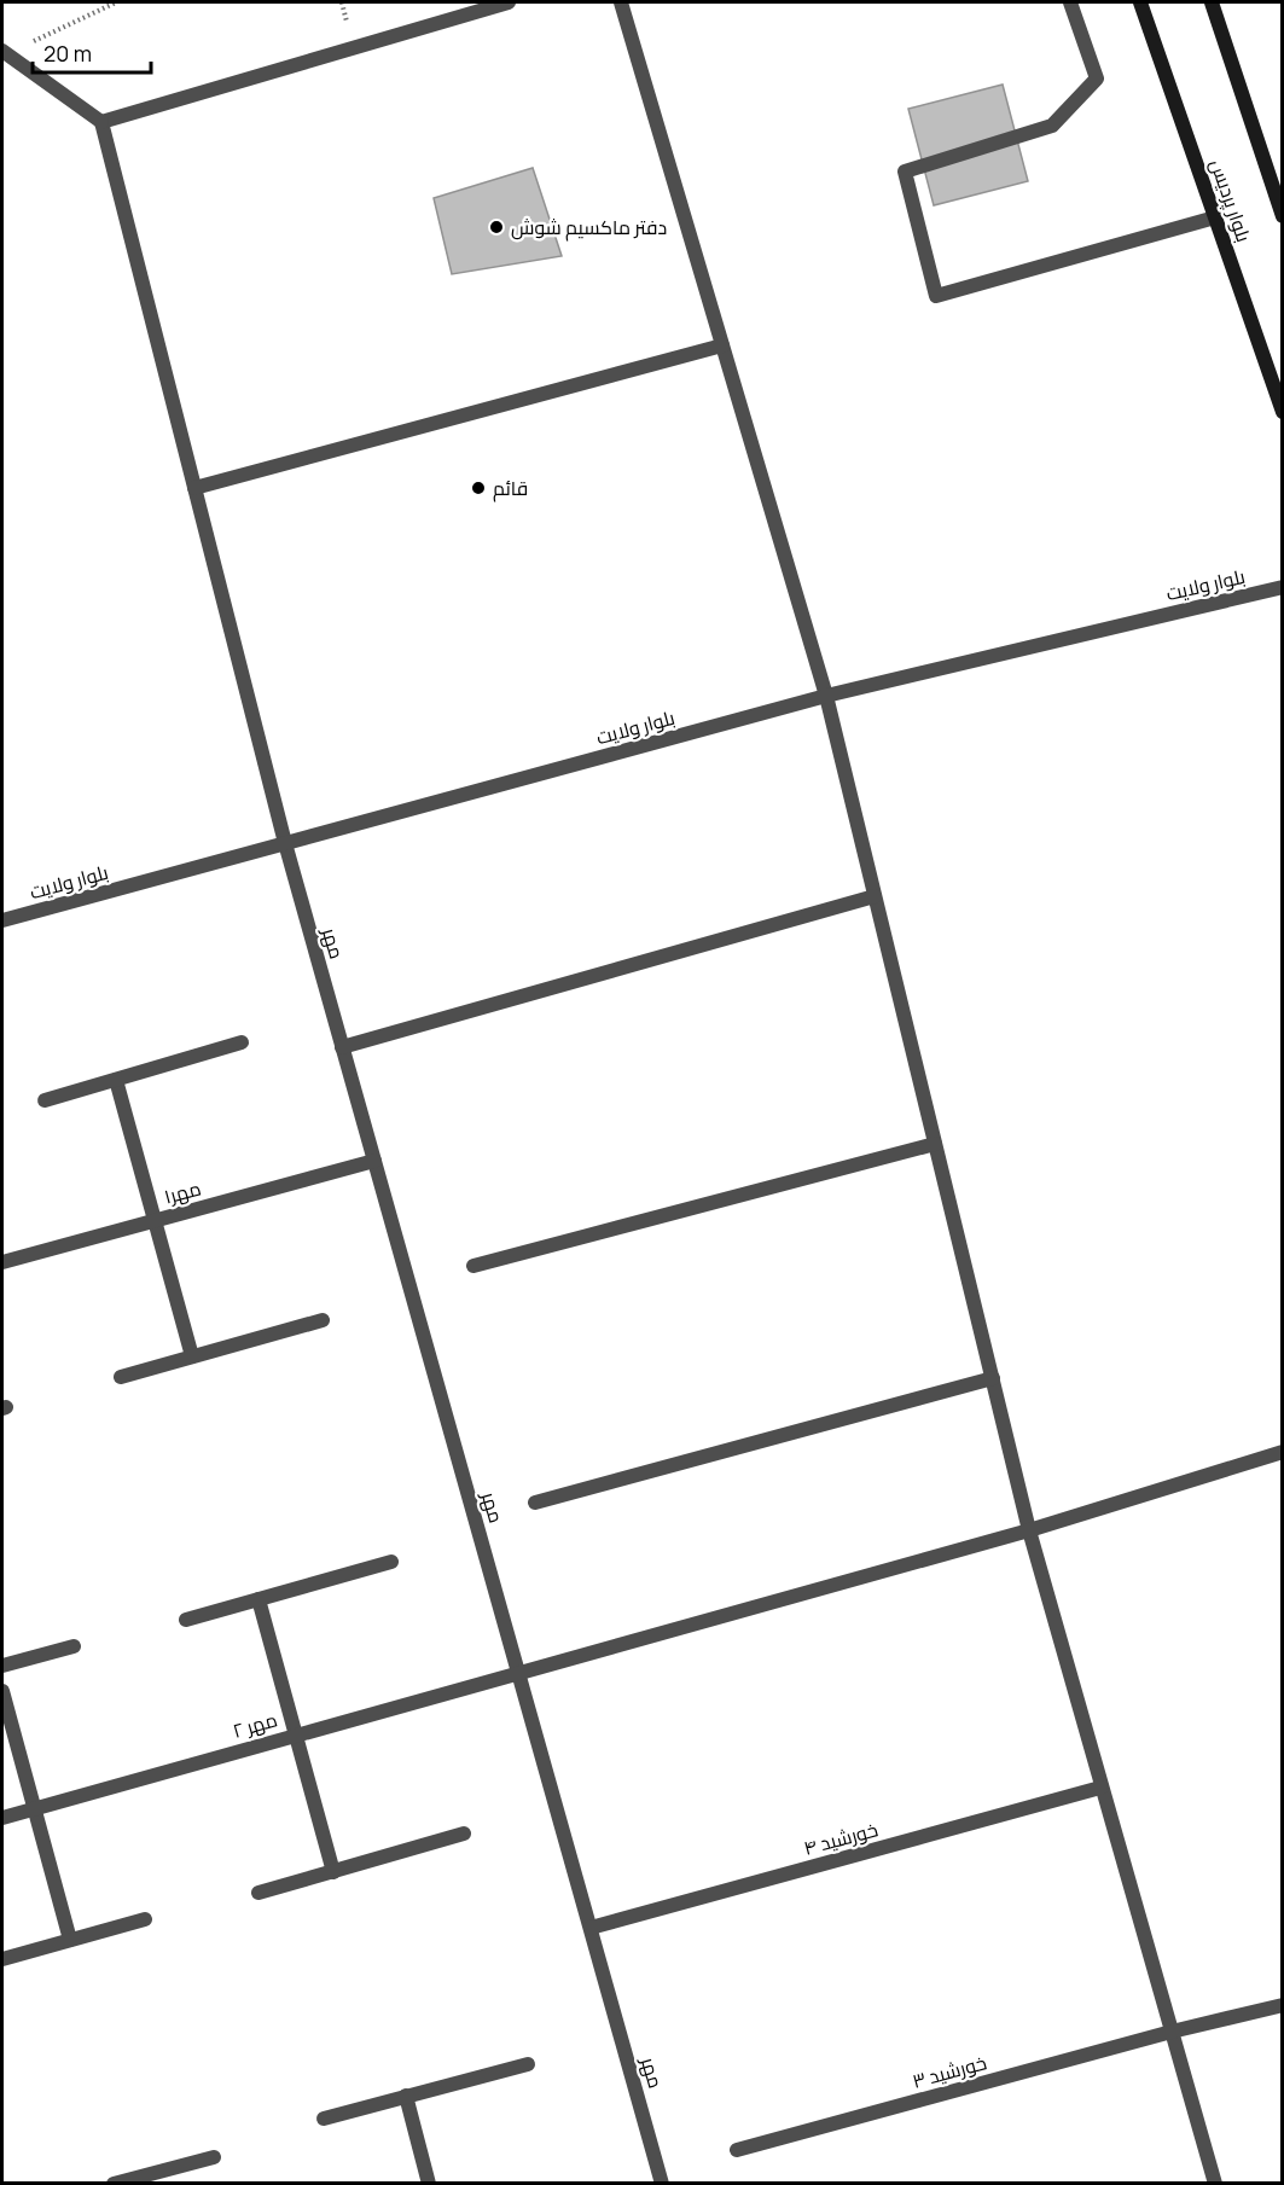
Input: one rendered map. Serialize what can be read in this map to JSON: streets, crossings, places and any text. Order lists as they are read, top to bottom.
{
  "streets": {
    "street": [
      "بلوار پردیس",
      "بلوار ولایت",
      "مهر",
      "مهر۱",
      "مهر ۲",
      "خورشید ۴",
      "خورشید ۳"
    ]
  },
  "crossings": [
    ["بلوار ولایت", "مهر"],
    ["مهر", "مهر۱"],
    ["مهر", "مهر ۲"],
    ["مهر", "خورشید ۴"]
  ],
  "places": ["دفتر ماکسیم شوش", "قائم"],
  "scale_bar": "20 m"
}
